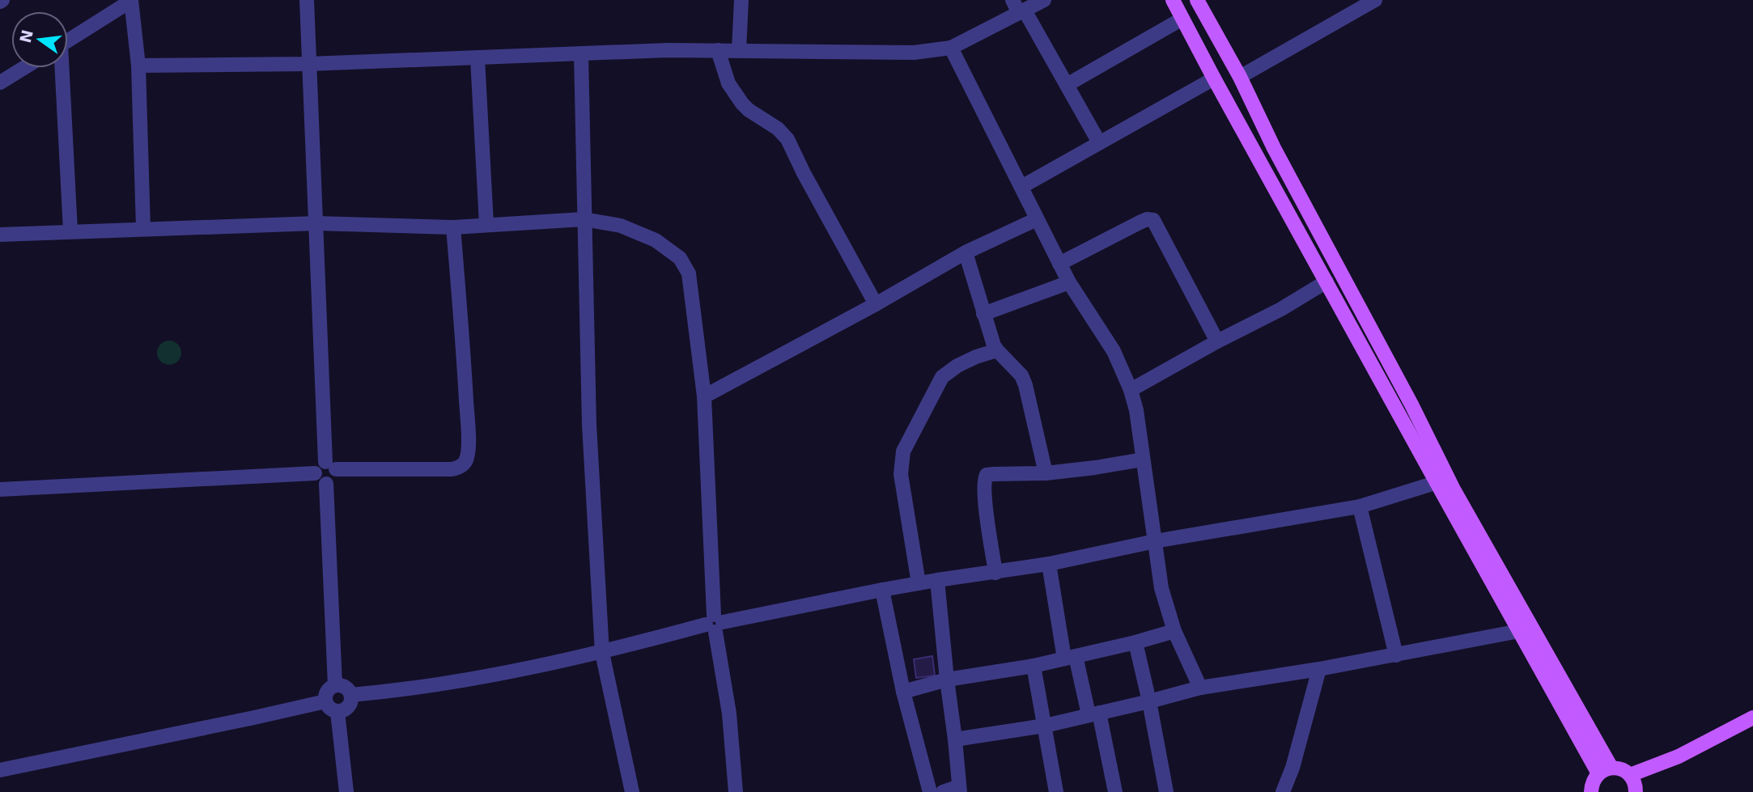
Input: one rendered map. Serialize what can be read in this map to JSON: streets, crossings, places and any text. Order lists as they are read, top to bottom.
{
  "north": "left"
}
